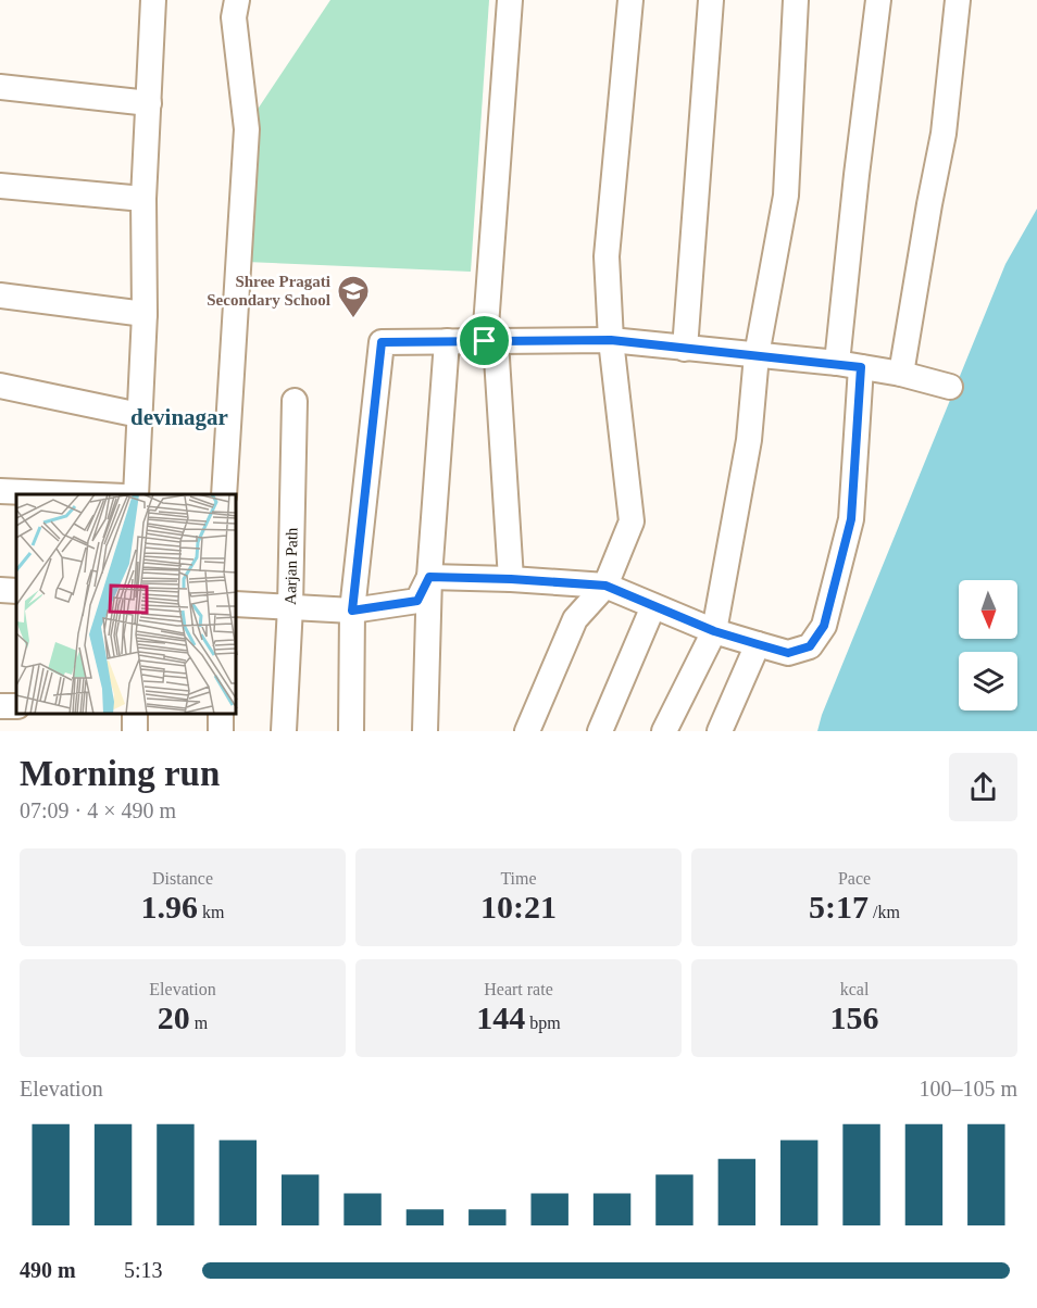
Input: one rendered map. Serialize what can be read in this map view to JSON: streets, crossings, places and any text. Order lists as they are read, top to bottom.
{
  "streets": {
    "street": ["Aarjan Path"]
  },
  "districts": ["devinagar"],
  "places": {
    "school or university": ["Shree Pragati Secondary School"]
  },
  "north": "bottom",
  "page": {
    "heading": ["Morning run", "07:09 · 4 × 490 m"],
    "stats": [
      ["Distance", "1.96 km"],
      ["Time", "10:21"],
      ["Pace", "5:17 /km"],
      ["Elevation", "20 m"],
      ["Heart rate", "144 bpm"],
      ["kcal", "156"]
    ],
    "chart": ["Elevation", "100–105 m"],
    "list": [
      {
        "name": "490 m",
        "note": "5:13"
      }
    ]
  }
}
